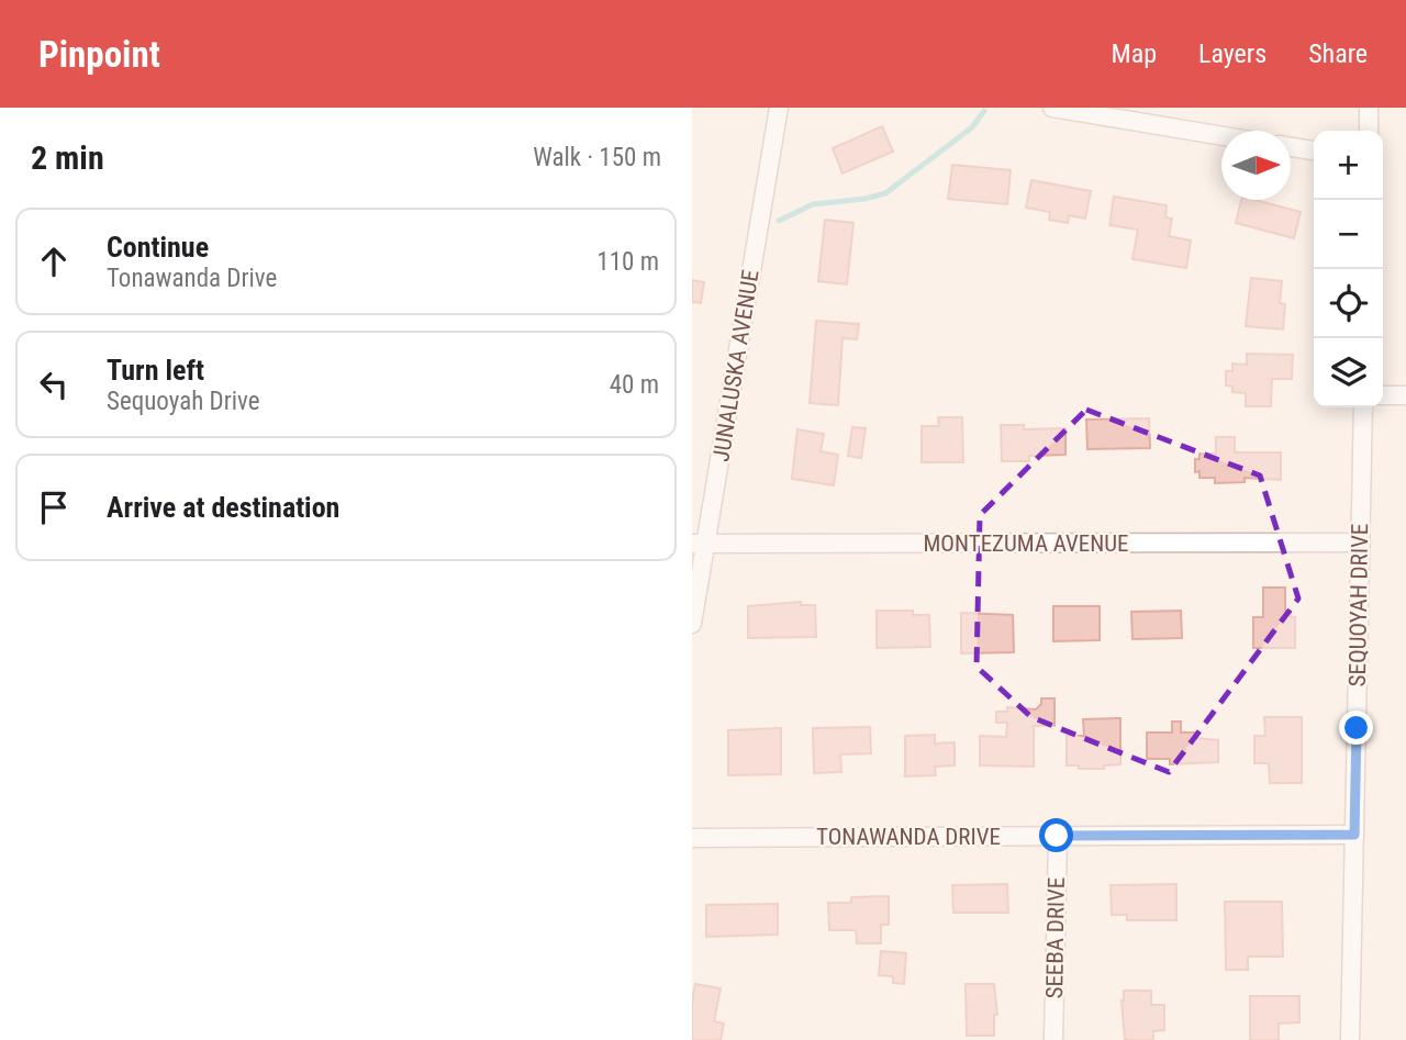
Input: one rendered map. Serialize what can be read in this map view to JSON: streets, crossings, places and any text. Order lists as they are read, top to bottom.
{
  "streets": {
    "street": [
      "JUNALUSKA AVENUE",
      "MONTEZUMA AVENUE",
      "SEQUOYAH DRIVE",
      "TONAWANDA DRIVE",
      "SEEBA DRIVE"
    ]
  },
  "crossings": [
    ["JUNALUSKA AVENUE", "MONTEZUMA AVENUE"],
    ["MONTEZUMA AVENUE", "SEQUOYAH DRIVE"],
    ["SEQUOYAH DRIVE", "TONAWANDA DRIVE"],
    ["TONAWANDA DRIVE", "SEEBA DRIVE"]
  ],
  "north": "right",
  "page": {
    "header": "Pinpoint",
    "nav": ["Map", "Layers", "Share"],
    "heading": ["2 min", "Walk · 150 m"],
    "map_buttons": ["+", "−"],
    "list": [
      ["Continue", "Tonawanda Drive", "110 m"],
      ["Turn left", "Sequoyah Drive", "40 m"],
      "Arrive at destination"
    ]
  }
}
